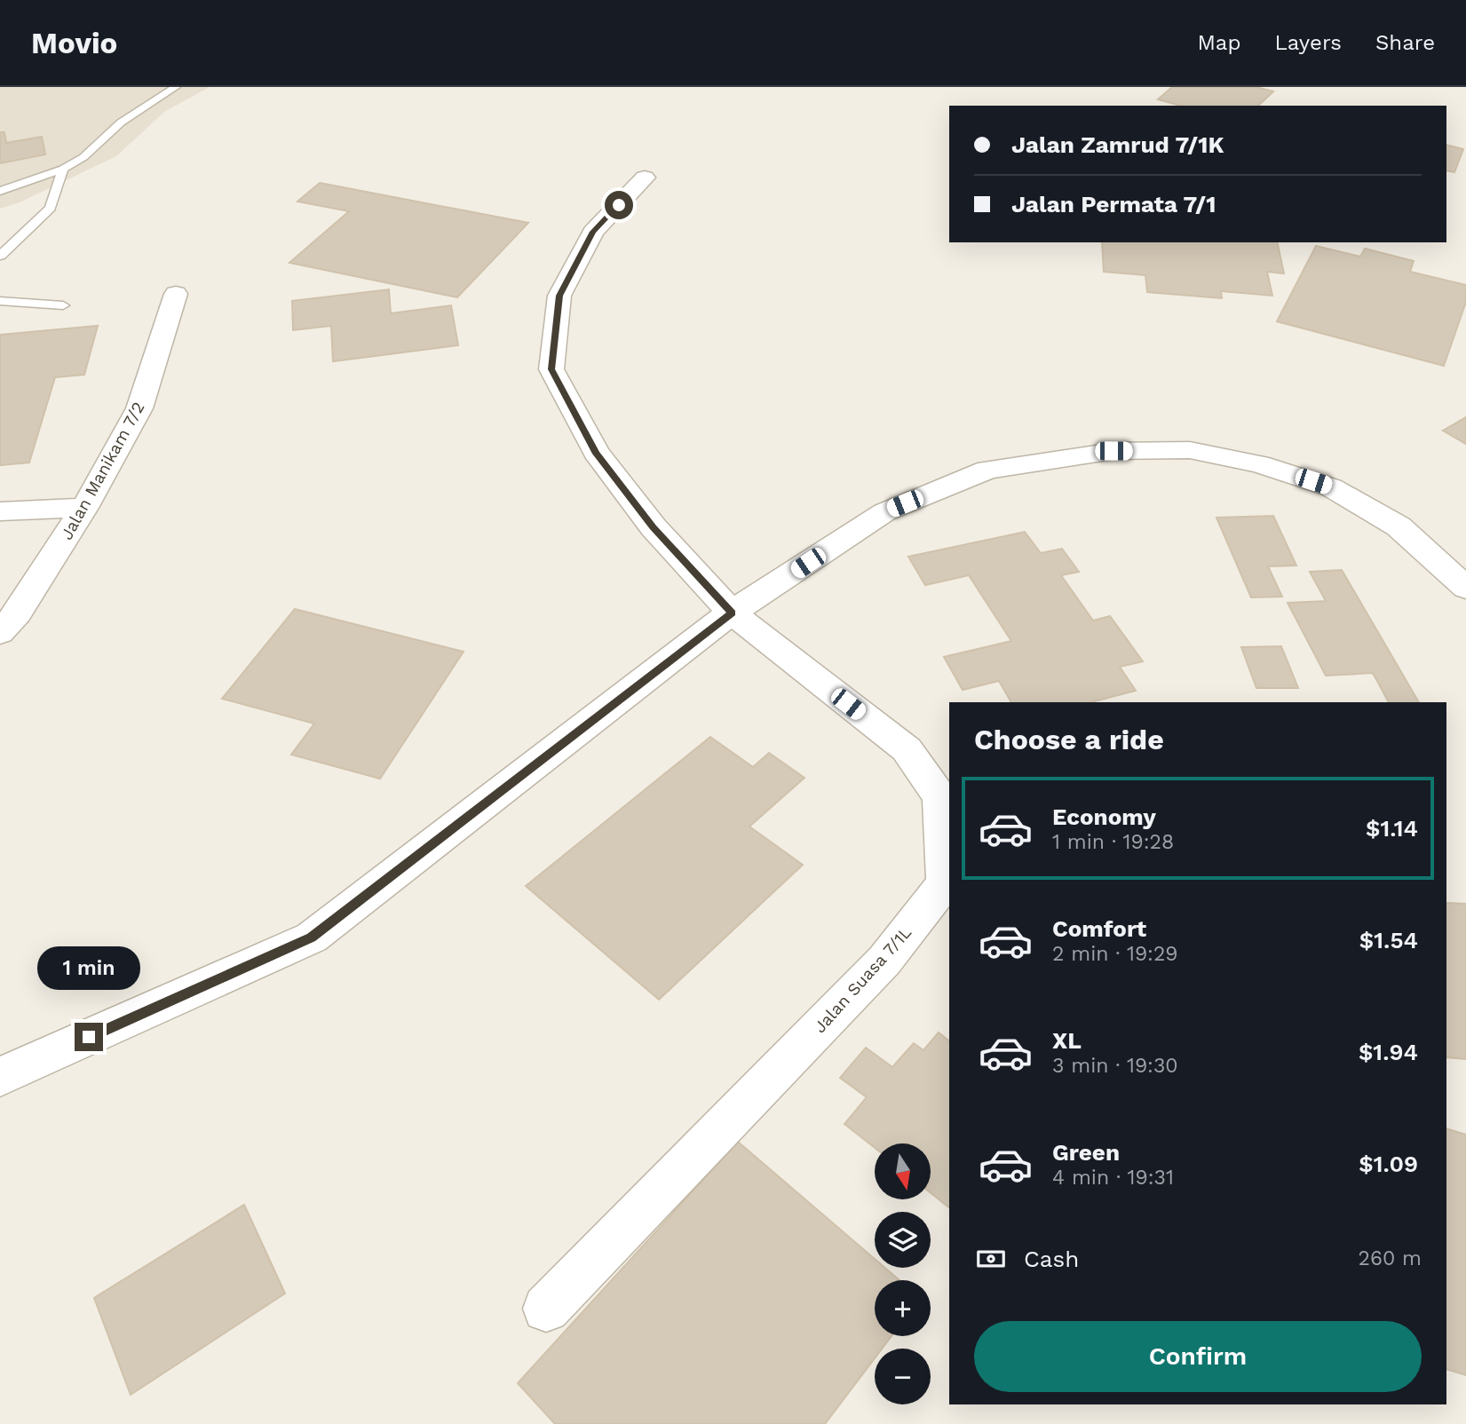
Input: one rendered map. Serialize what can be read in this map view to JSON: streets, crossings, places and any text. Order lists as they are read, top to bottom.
{
  "streets": {
    "street": ["Jalan Manikam 7/2", "Jalan Suasa 7/1L"]
  },
  "north": "bottom",
  "page": {
    "header": "Movio",
    "nav": ["Map", "Layers", "Share"],
    "banner": ["Jalan Zamrud 7/1K", "Jalan Permata 7/1"],
    "heading": "Choose a ride",
    "list": [
      {
        "name": "Economy",
        "note": "1 min · 19:28",
        "value": "$1.14"
      },
      {
        "name": "Comfort",
        "note": "2 min · 19:29",
        "value": "$1.54"
      },
      {
        "name": "XL",
        "note": "3 min · 19:30",
        "value": "$1.94"
      },
      {
        "name": "Green",
        "note": "4 min · 19:31",
        "value": "$1.09"
      }
    ],
    "bubble": "1 min",
    "map_buttons": ["+", "−"],
    "pay": ["Cash", "260 m"],
    "buttons": "Confirm"
  }
}
